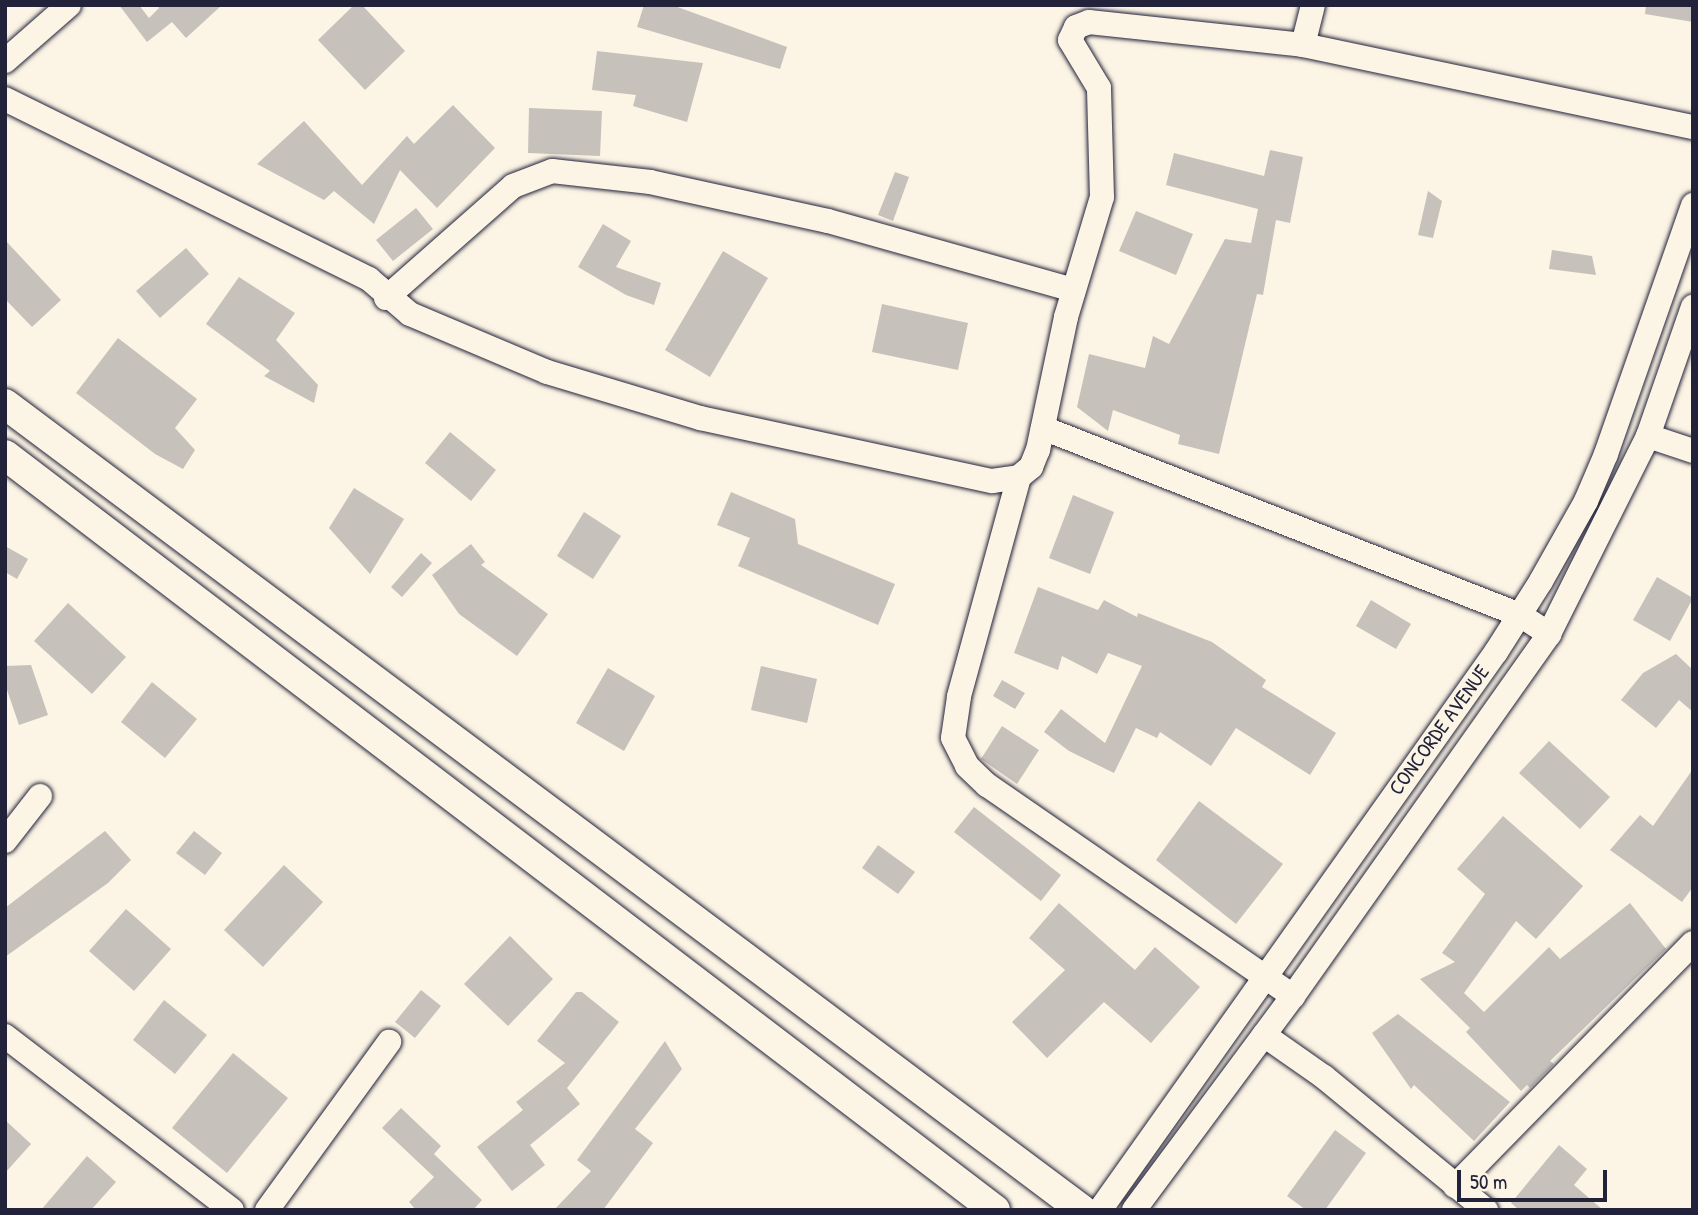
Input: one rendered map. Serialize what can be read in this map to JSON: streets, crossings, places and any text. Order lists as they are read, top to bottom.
{
  "streets": {
    "street": ["CONCORDE AVENUE"]
  },
  "scale_bar": "50 m"
}
